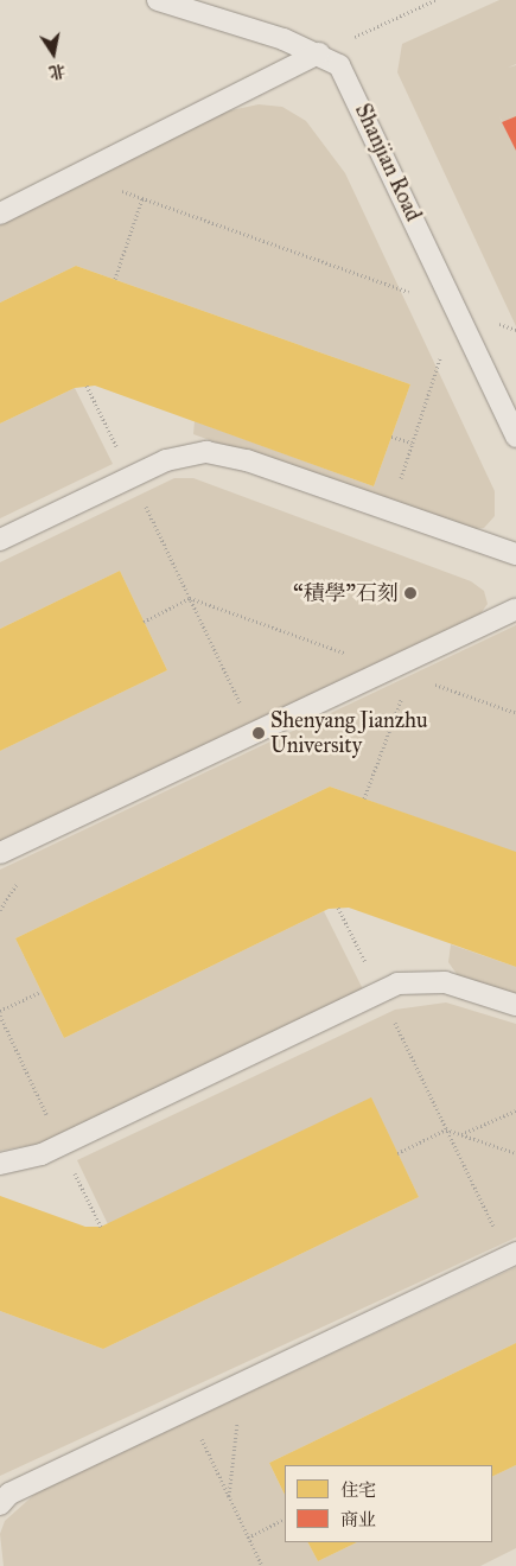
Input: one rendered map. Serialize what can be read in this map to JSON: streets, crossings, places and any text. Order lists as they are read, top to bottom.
{
  "streets": {
    "lane": ["Shanjian Road"]
  },
  "places": ["“積學”石刻", "Shenyang Jianzhu University"],
  "legend": ["住宅", "商业"],
  "north": "bottom"
}
